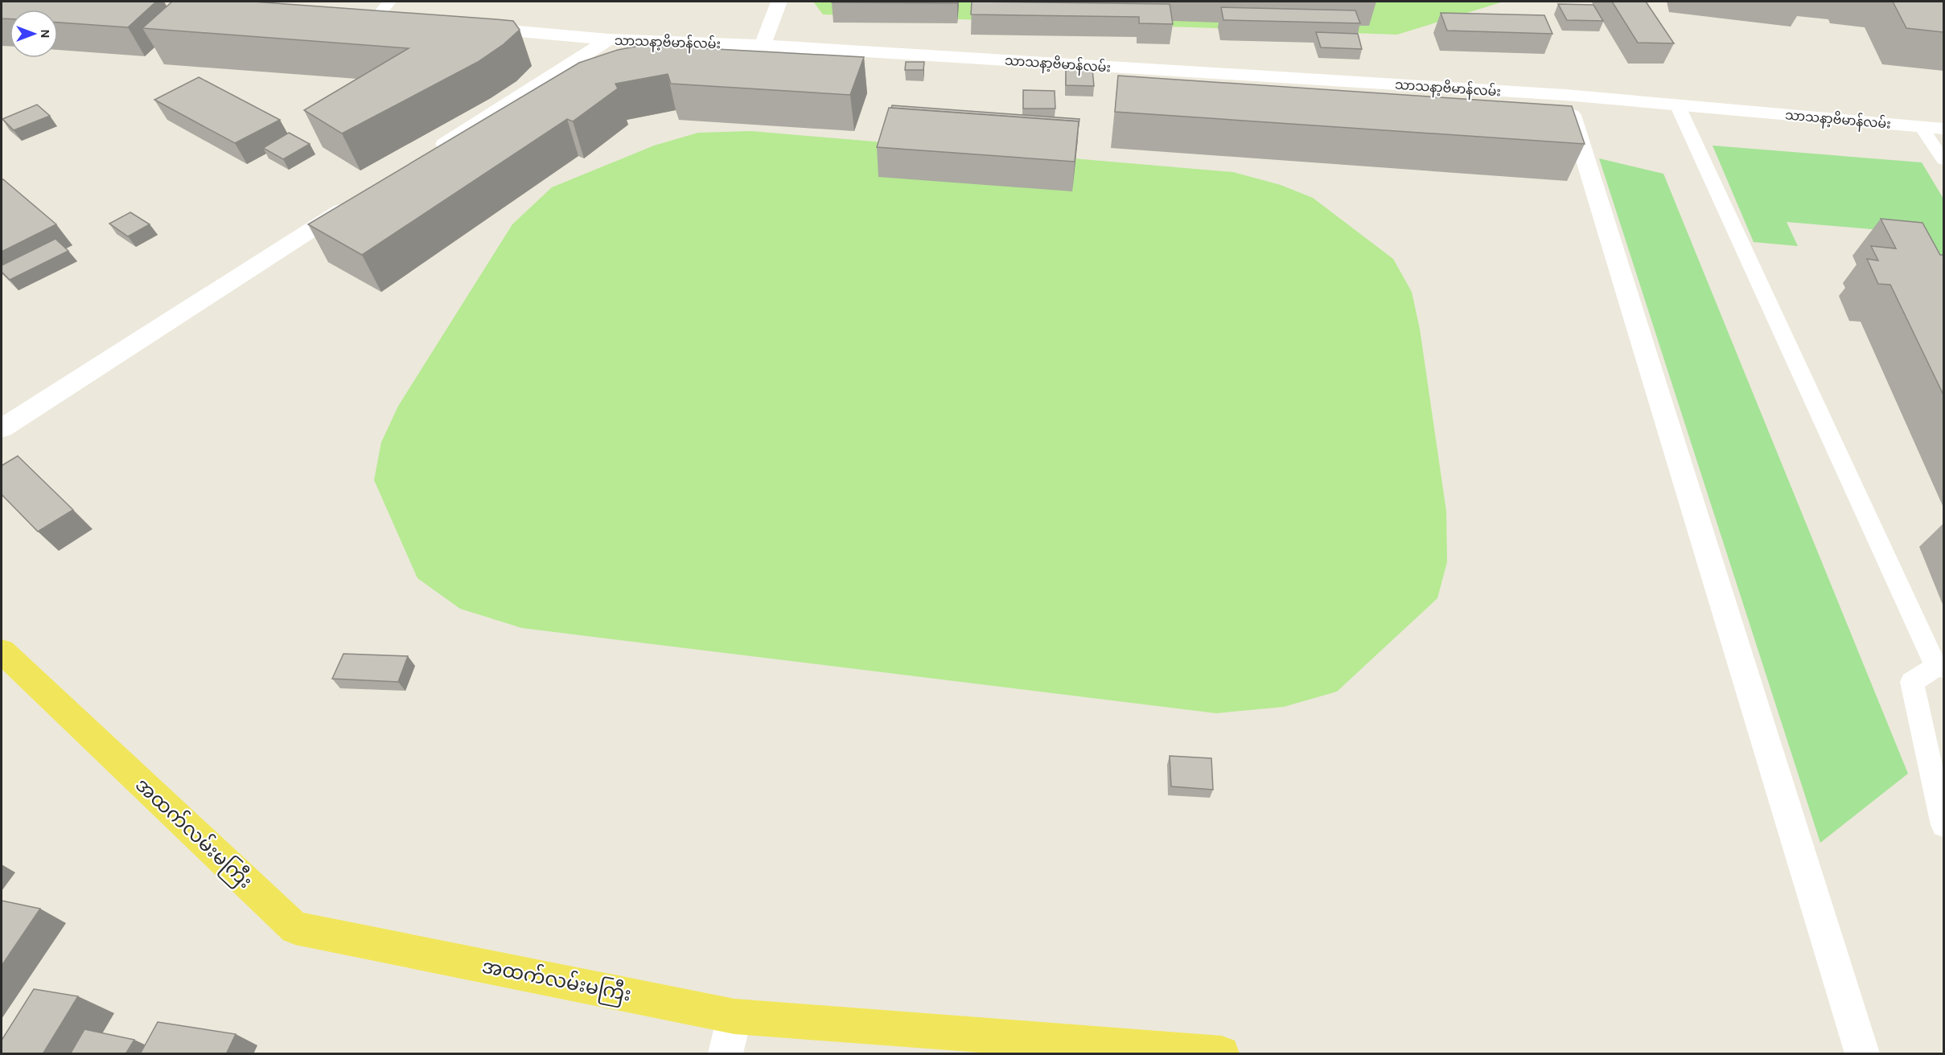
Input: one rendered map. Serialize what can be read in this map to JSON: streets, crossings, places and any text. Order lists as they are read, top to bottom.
{
  "streets": {
    "main road": ["အထက်လမ်းမကြီး"],
    "street": ["သာသနာ့ဗိမာန်လမ်း"]
  },
  "north": "right"
}
